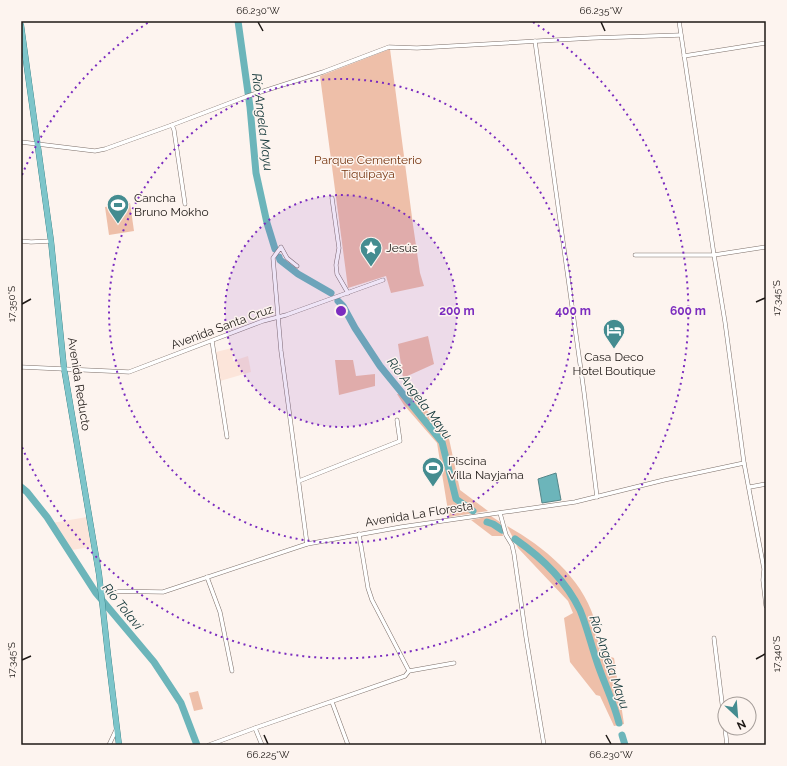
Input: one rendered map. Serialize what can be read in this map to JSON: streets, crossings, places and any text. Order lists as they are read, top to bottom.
{
  "streets": {
    "main road": ["Avenida Reducto"],
    "street": ["Avenida Santa Cruz", "Avenida La Floresta"]
  },
  "crossings": [
    ["Avenida Santa Cruz", "Avenida Reducto"],
    ["Avenida Reducto", "Avenida La Floresta"]
  ],
  "water": ["Río Angela Mayu", "Río Tolavi"],
  "parks": ["Parque Cementerio Tiquipaya"],
  "places": {
    "sports": ["Cancha Bruno Mokho", "Piscina Villa Nayjama"],
    "place": ["Jesús"],
    "hotel": ["Casa Deco Hotel Boutique"]
  },
  "north": "bottom right",
  "coordinates": [
    "66.230°W",
    "66.235°W",
    "17.345°S",
    "17.350°S",
    "17.340°S",
    "66.225°W"
  ],
  "rings": ["200 m", "400 m", "600 m"]
}
